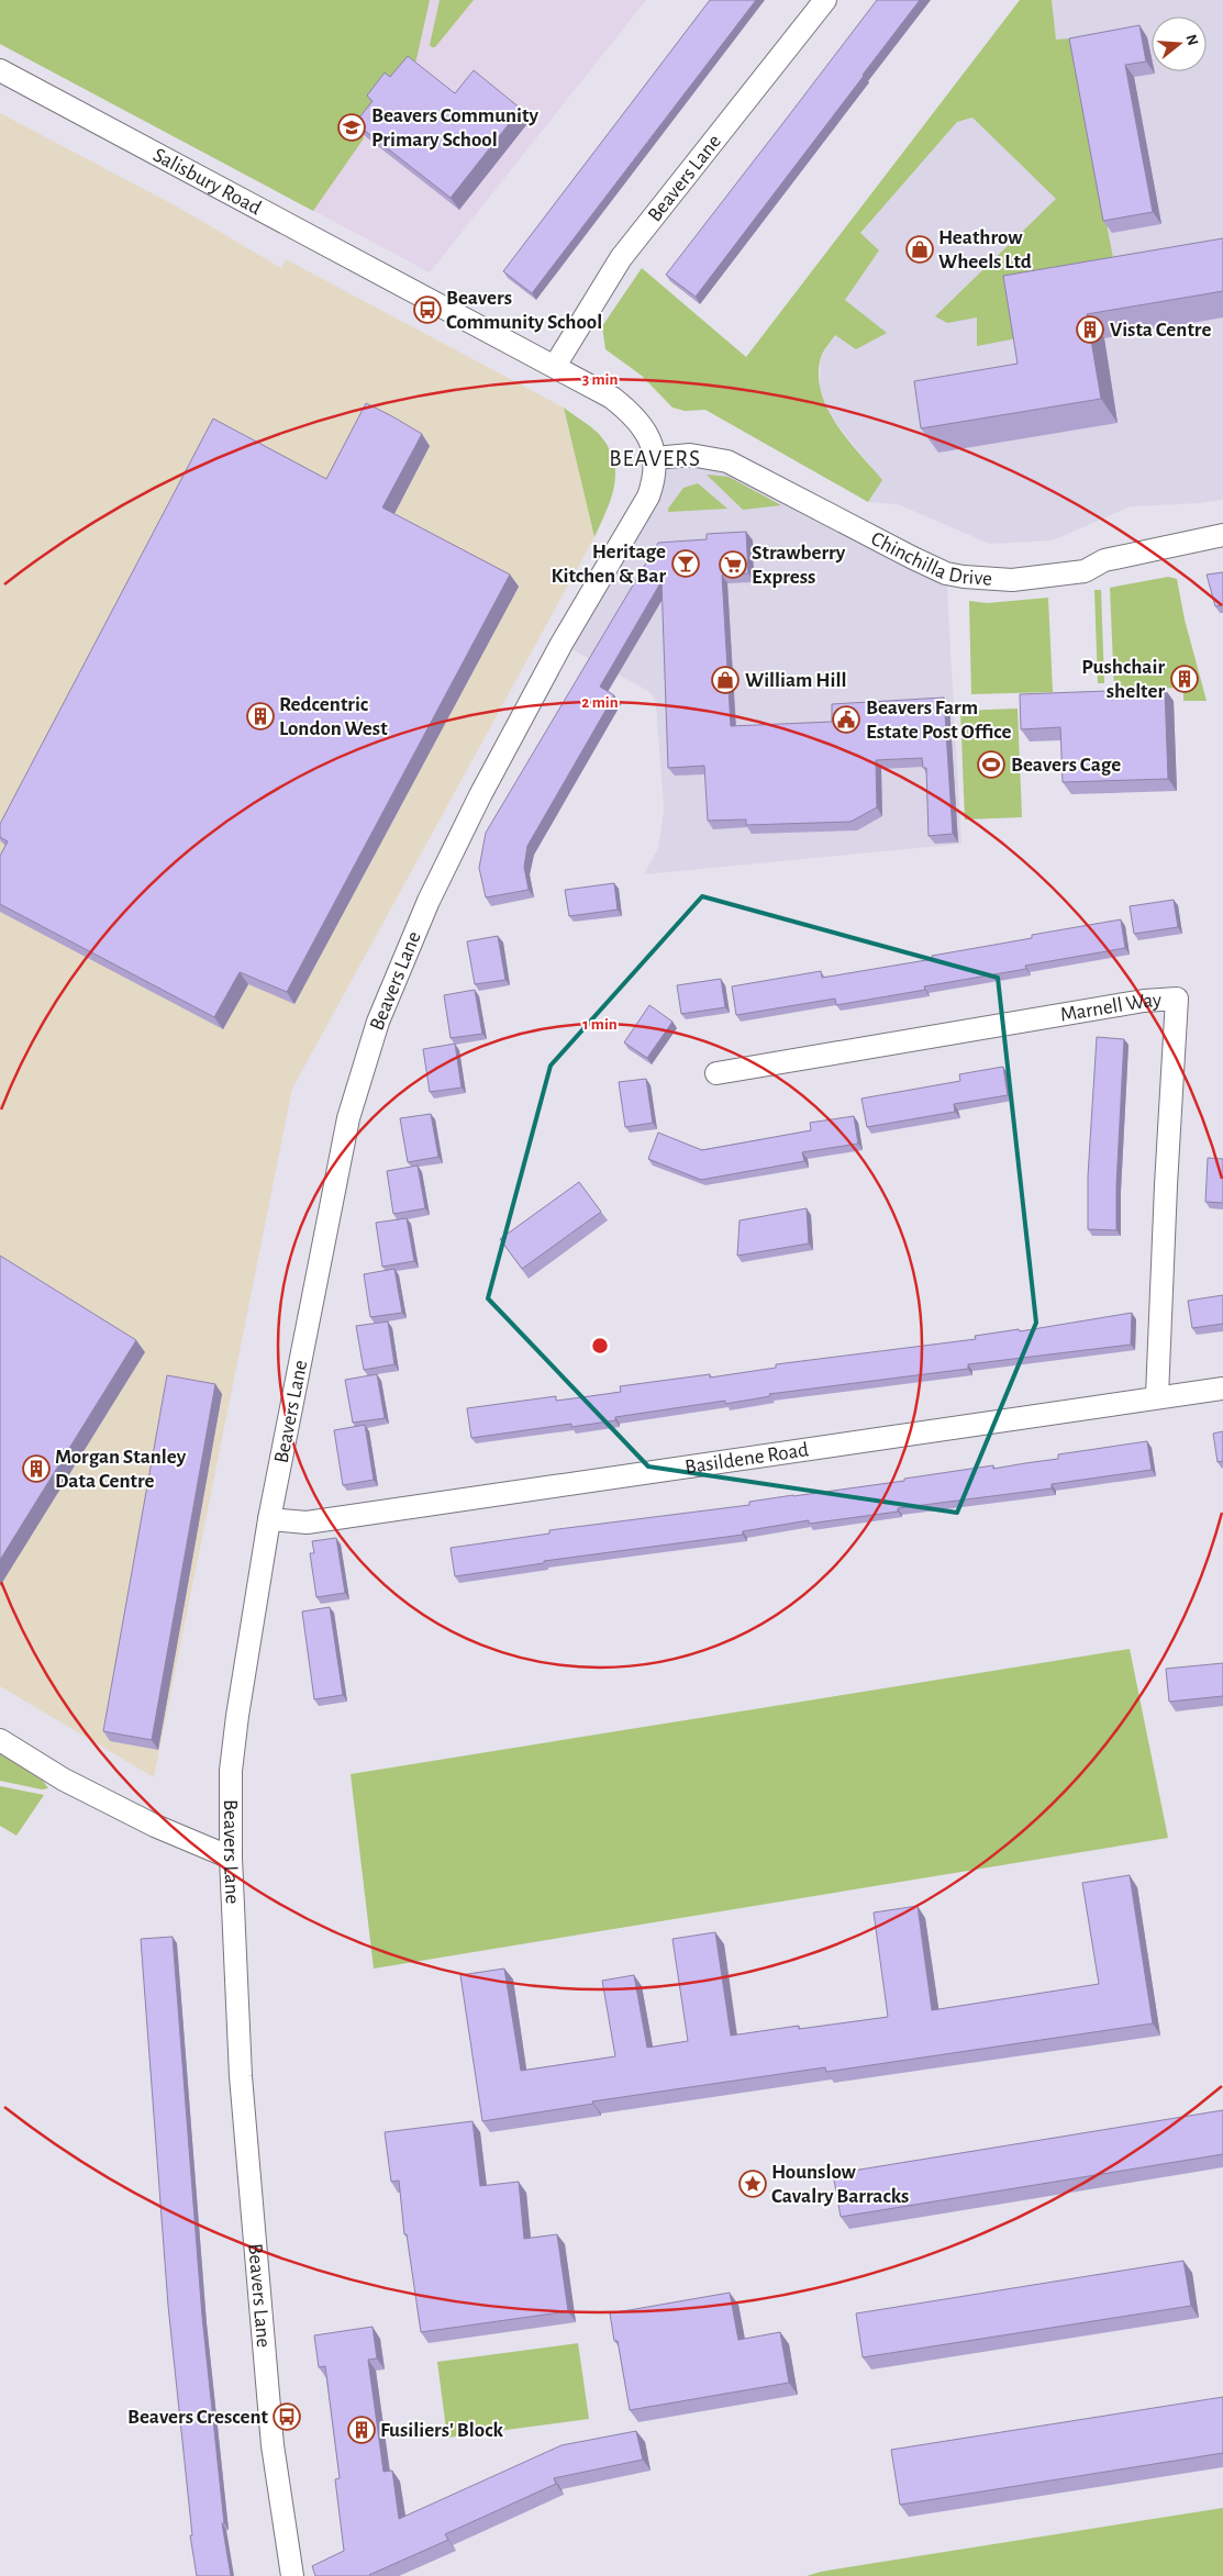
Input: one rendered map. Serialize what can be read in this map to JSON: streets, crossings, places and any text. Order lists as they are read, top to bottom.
{
  "streets": {
    "street": [
      "Beavers Lane",
      "Salisbury Road",
      "Chinchilla Drive",
      "Marnell Way",
      "Basildene Road"
    ]
  },
  "crossings": [
    ["Beavers Lane", "Salisbury Road"],
    ["Beavers Lane", "Chinchilla Drive"],
    ["Beavers Lane", "Basildene Road"],
    ["Marnell Way", "Basildene Road"]
  ],
  "districts": ["BEAVERS"],
  "places": {
    "school or university": ["Beavers Community Primary School"],
    "shop": ["Heathrow Wheels Ltd", "William Hill"],
    "bus stop": ["Beavers Community School", "Beavers Crescent"],
    "building": [
      "Vista Centre",
      "Pushchair shelter",
      "Redcentric London West",
      "Morgan Stanley Data Centre",
      "Fusiliers' Block"
    ],
    "bar": ["Heritage Kitchen & Bar"],
    "supermarket": ["Strawberry Express"],
    "public building": ["Beavers Farm Estate Post Office"],
    "sports": ["Beavers Cage"],
    "place": ["Hounslow Cavalry Barracks"]
  },
  "north": "right",
  "rings": ["3 min", "2 min", "1 min"]
}
